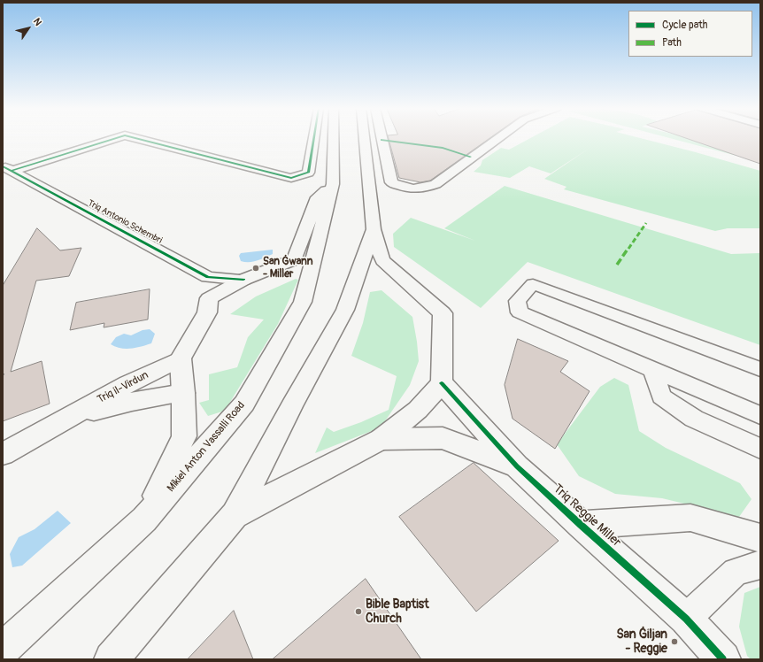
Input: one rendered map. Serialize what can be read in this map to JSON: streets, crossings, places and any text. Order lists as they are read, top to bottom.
{
  "streets": {
    "main road": [
      "Triq Antonio Schembri",
      "Triq il-Virdun",
      "Mikiel Anton Vassalli Road",
      "Triq Reggie Miller"
    ]
  },
  "places": ["San Ġwann - Miller", "Bible Baptist Church", "San Ġiljan - Reggie"],
  "legend": ["Cycle path", "Path"],
  "north": "top right"
}
